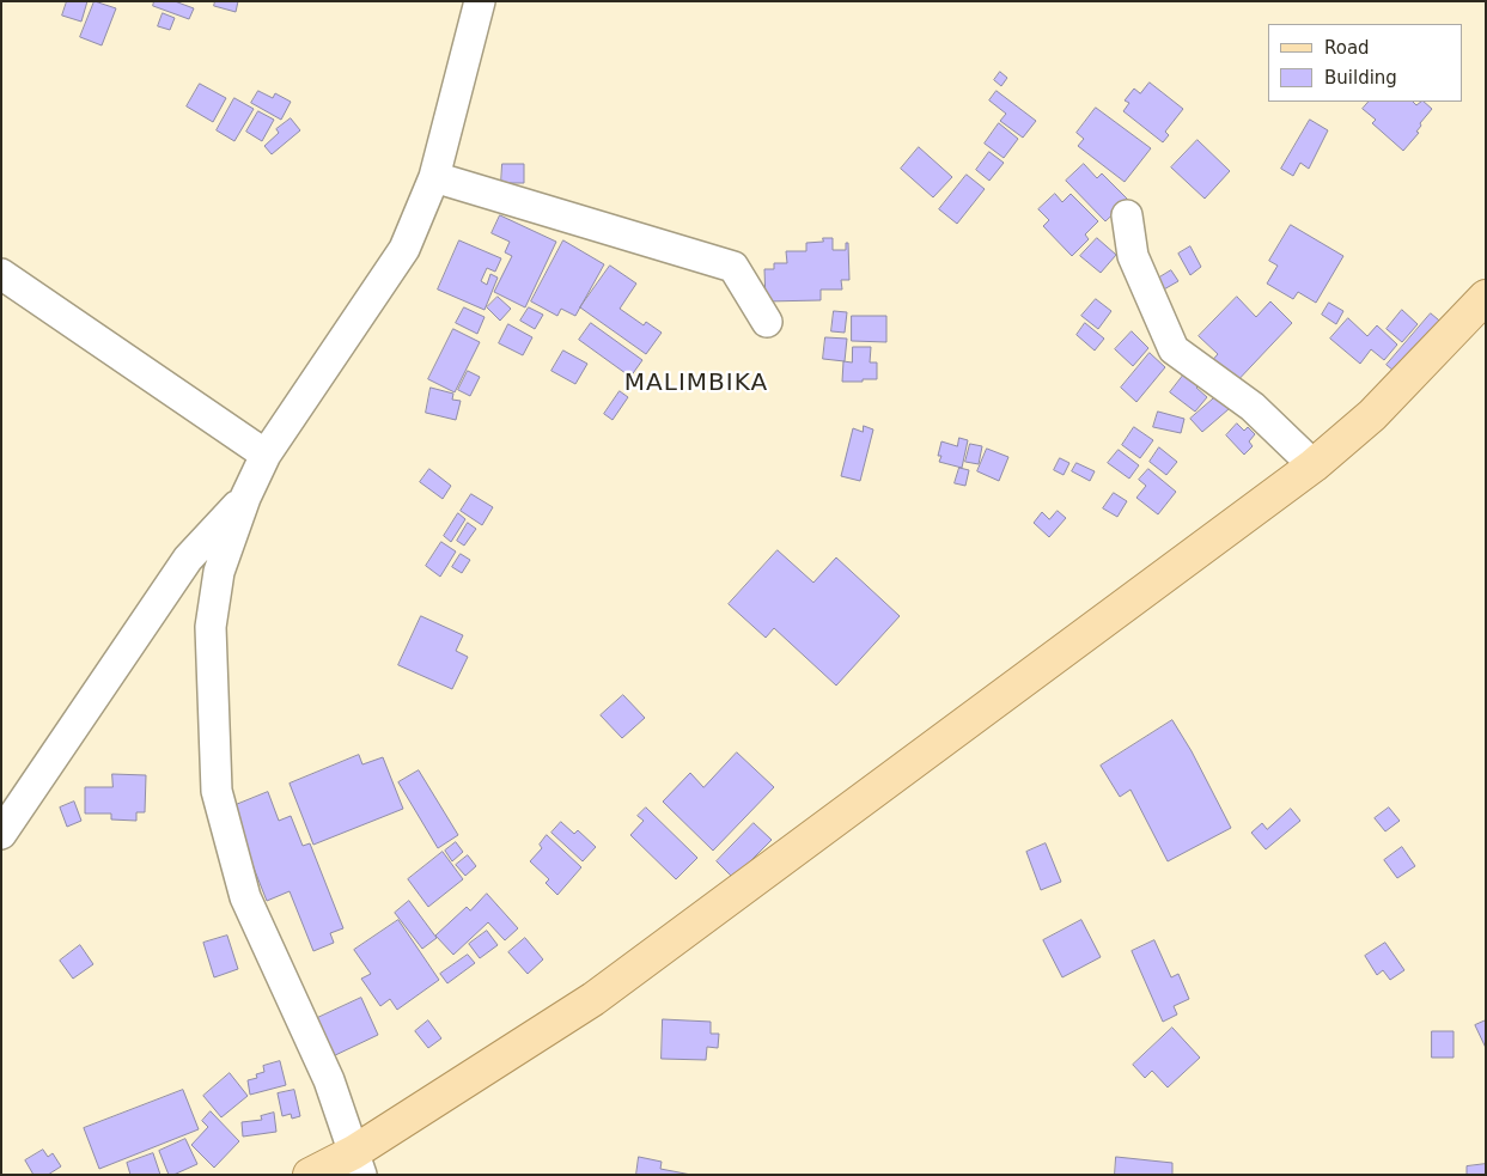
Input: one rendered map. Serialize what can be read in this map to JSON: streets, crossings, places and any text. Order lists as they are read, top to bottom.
{
  "districts": ["MALIMBIKA"],
  "legend": ["Road", "Building"]
}
